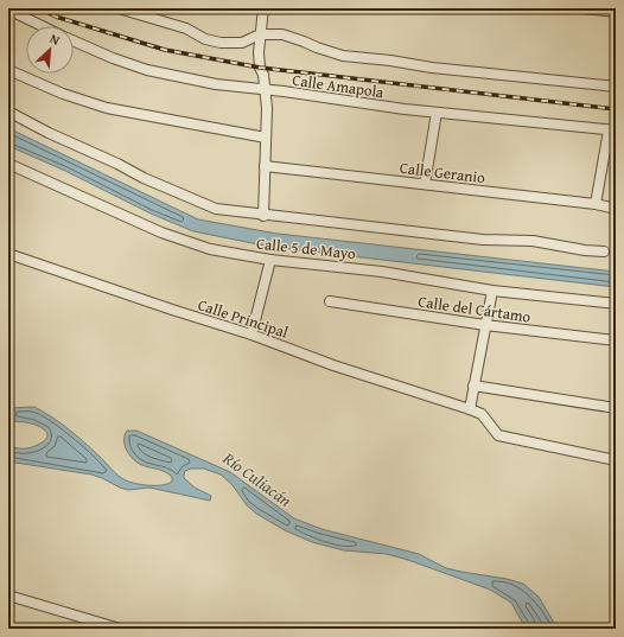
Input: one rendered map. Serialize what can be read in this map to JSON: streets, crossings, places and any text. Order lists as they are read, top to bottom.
{
  "streets": {
    "street": [
      "Calle Amapola",
      "Calle Geranio",
      "Calle 5 de Mayo",
      "Calle del Cártamo",
      "Calle Principal"
    ]
  },
  "water": ["Río Culiacán"],
  "north": "top right"
}
